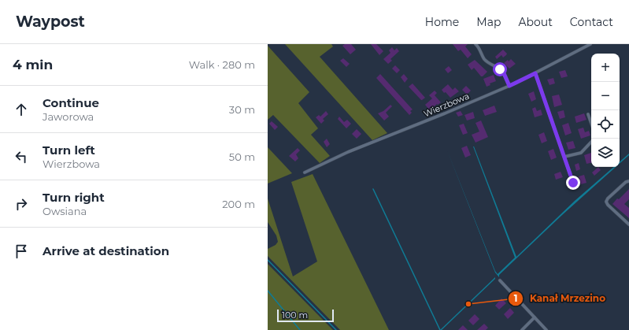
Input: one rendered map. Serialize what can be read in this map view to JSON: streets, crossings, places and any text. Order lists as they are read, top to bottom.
{
  "streets": {
    "street": ["Wierzbowa"]
  },
  "places": ["Kanał Mrzezino"],
  "scale_bar": "100 m",
  "page": {
    "header": "Waypost",
    "nav": [
      "Home",
      "Map",
      "About",
      "Contact"
    ],
    "heading": ["4 min", "Walk · 280 m"],
    "map_buttons": ["+", "−"],
    "list": [
      ["Continue", "Jaworowa", "30 m"],
      ["Turn left", "Wierzbowa", "50 m"],
      ["Turn right", "Owsiana", "200 m"],
      "Arrive at destination"
    ],
    "scale": "100 m"
  }
}
